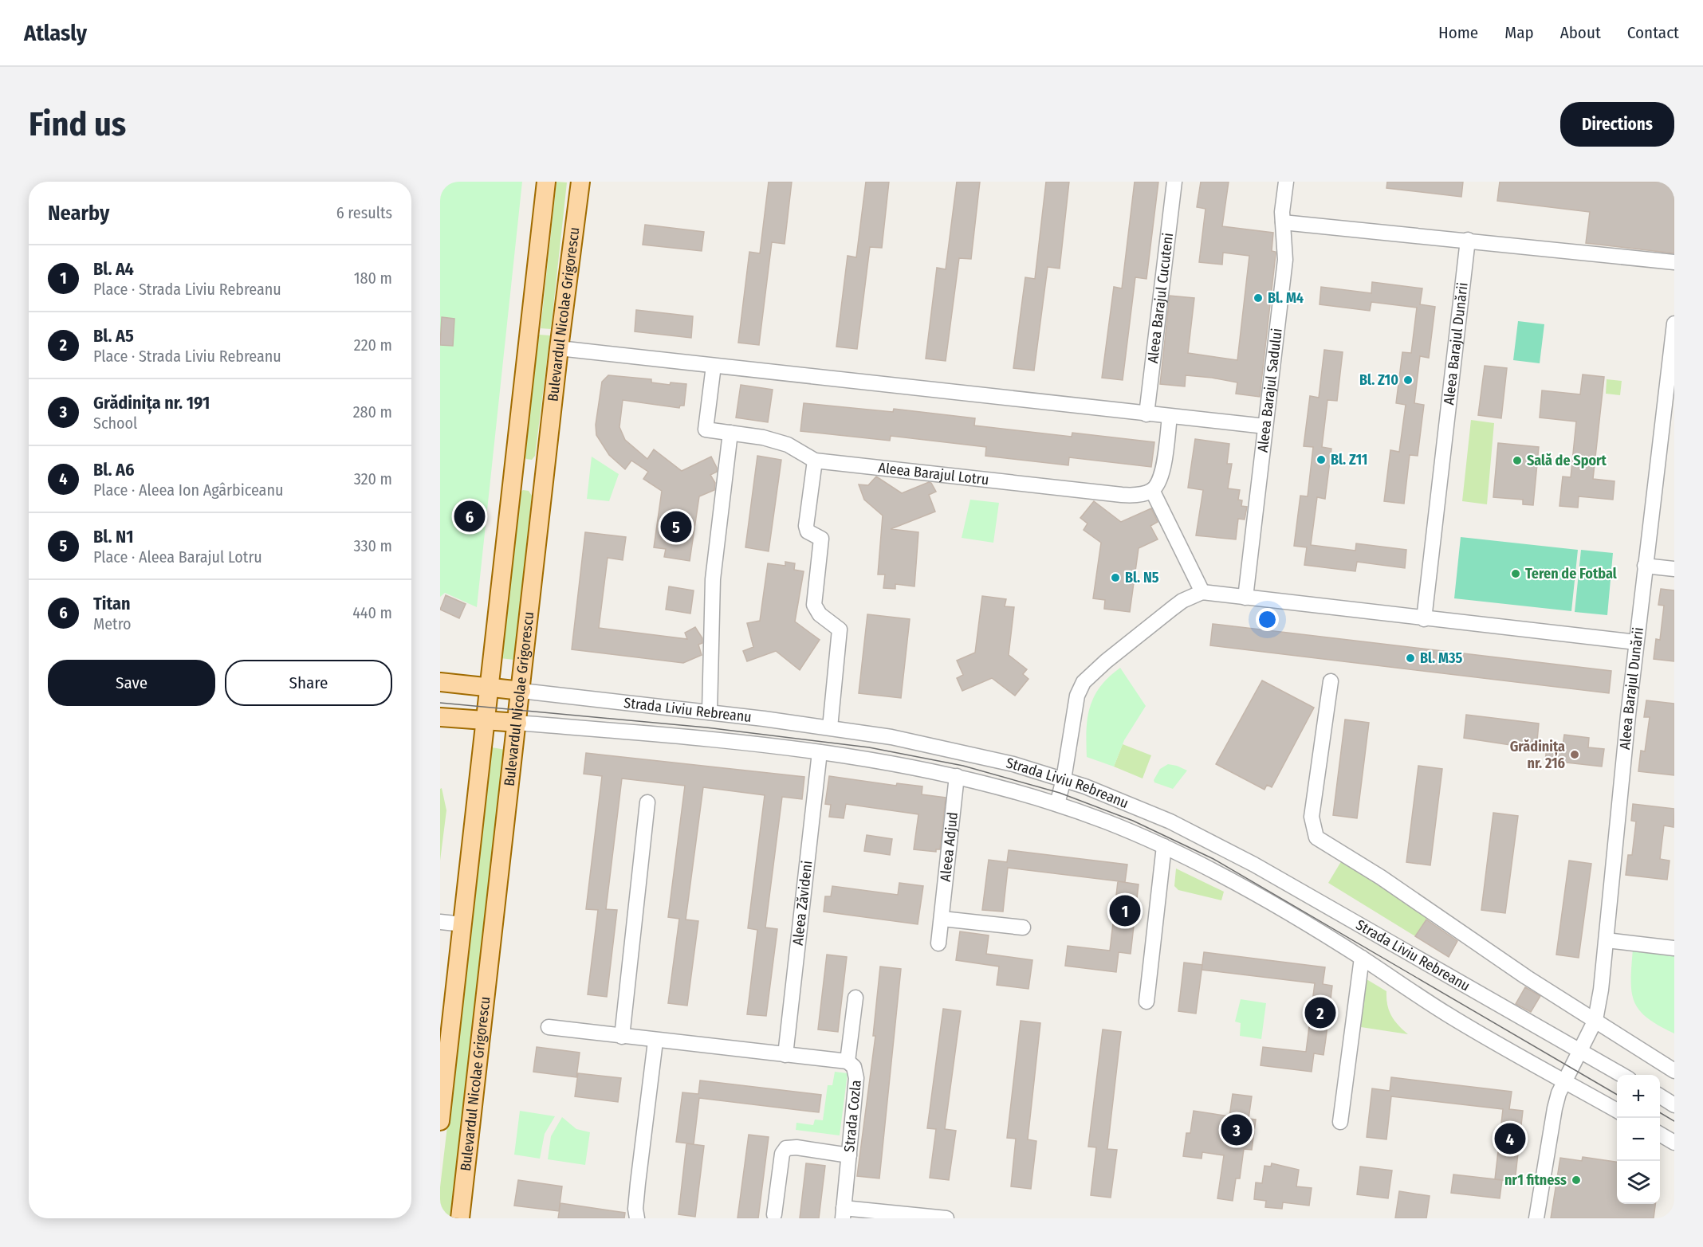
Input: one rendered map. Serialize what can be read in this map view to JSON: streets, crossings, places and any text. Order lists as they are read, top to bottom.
{
  "streets": {
    "main road": ["Bulevardul Nicolae Grigorescu", "Strada Liviu Rebreanu"],
    "street": [
      "Aleea Barajul Cucuteni",
      "Aleea Barajul Dunării",
      "Aleea Barajul Sadului",
      "Aleea Barajul Lotru",
      "Aleea Adjud",
      "Aleea Zăvideni",
      "Strada Cozla"
    ]
  },
  "crossings": [
    ["Bulevardul Nicolae Grigorescu", "Strada Liviu Rebreanu"],
    ["Aleea Barajul Dunării", "Strada Liviu Rebreanu"],
    ["Strada Liviu Rebreanu", "Aleea Adjud"],
    ["Strada Liviu Rebreanu", "Aleea Zăvideni"]
  ],
  "places": [
    "Bl. M4",
    "Bl. Z10",
    "Bl. Z11",
    "Sală de Sport",
    "Teren de Fotbal",
    "Bl. N5",
    "Bl. M35",
    "Grădinița nr. 216",
    "nr1 fitness"
  ],
  "page": {
    "header": "Atlasly",
    "nav": [
      "Home",
      "Map",
      "About",
      "Contact"
    ],
    "buttons": [
      "Directions",
      ["Save", "Share"]
    ],
    "title": "Find us",
    "heading": ["Nearby", "6 results"],
    "list": [
      {
        "mark": "1",
        "name": "Bl. A4",
        "note": "Place · Strada Liviu Rebreanu",
        "value": "180 m"
      },
      {
        "mark": "2",
        "name": "Bl. A5",
        "note": "Place · Strada Liviu Rebreanu",
        "value": "220 m"
      },
      {
        "mark": "3",
        "name": "Grădinița nr. 191",
        "note": "School",
        "value": "280 m"
      },
      {
        "mark": "4",
        "name": "Bl. A6",
        "note": "Place · Aleea Ion Agârbiceanu",
        "value": "320 m"
      },
      {
        "mark": "5",
        "name": "Bl. N1",
        "note": "Place · Aleea Barajul Lotru",
        "value": "330 m"
      },
      {
        "mark": "6",
        "name": "Titan",
        "note": "Metro",
        "value": "440 m"
      }
    ],
    "pins": [
      "6",
      "5",
      "1",
      "2",
      "3",
      "4"
    ],
    "map_buttons": ["+", "−"]
  }
}
